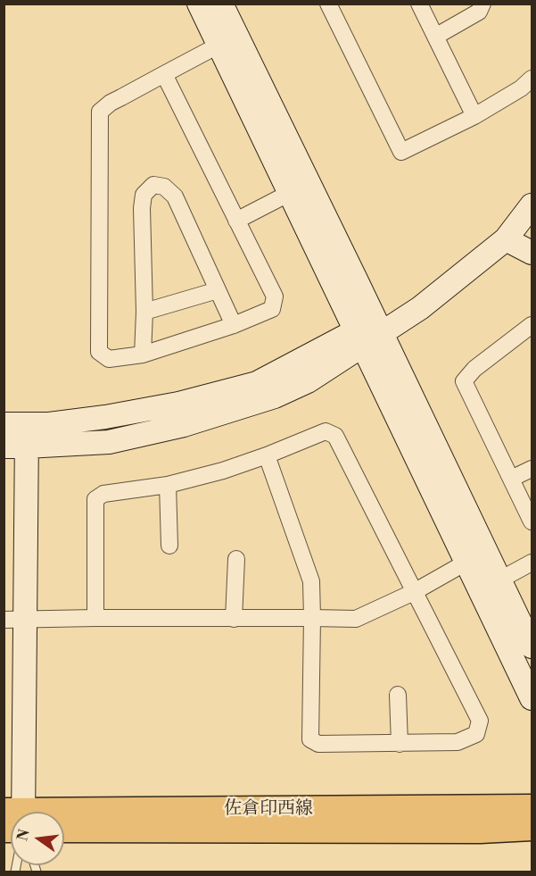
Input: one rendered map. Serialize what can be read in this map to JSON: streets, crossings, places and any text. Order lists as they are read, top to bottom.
{
  "streets": {
    "main road": ["佐倉印西線"]
  },
  "north": "left"
}
